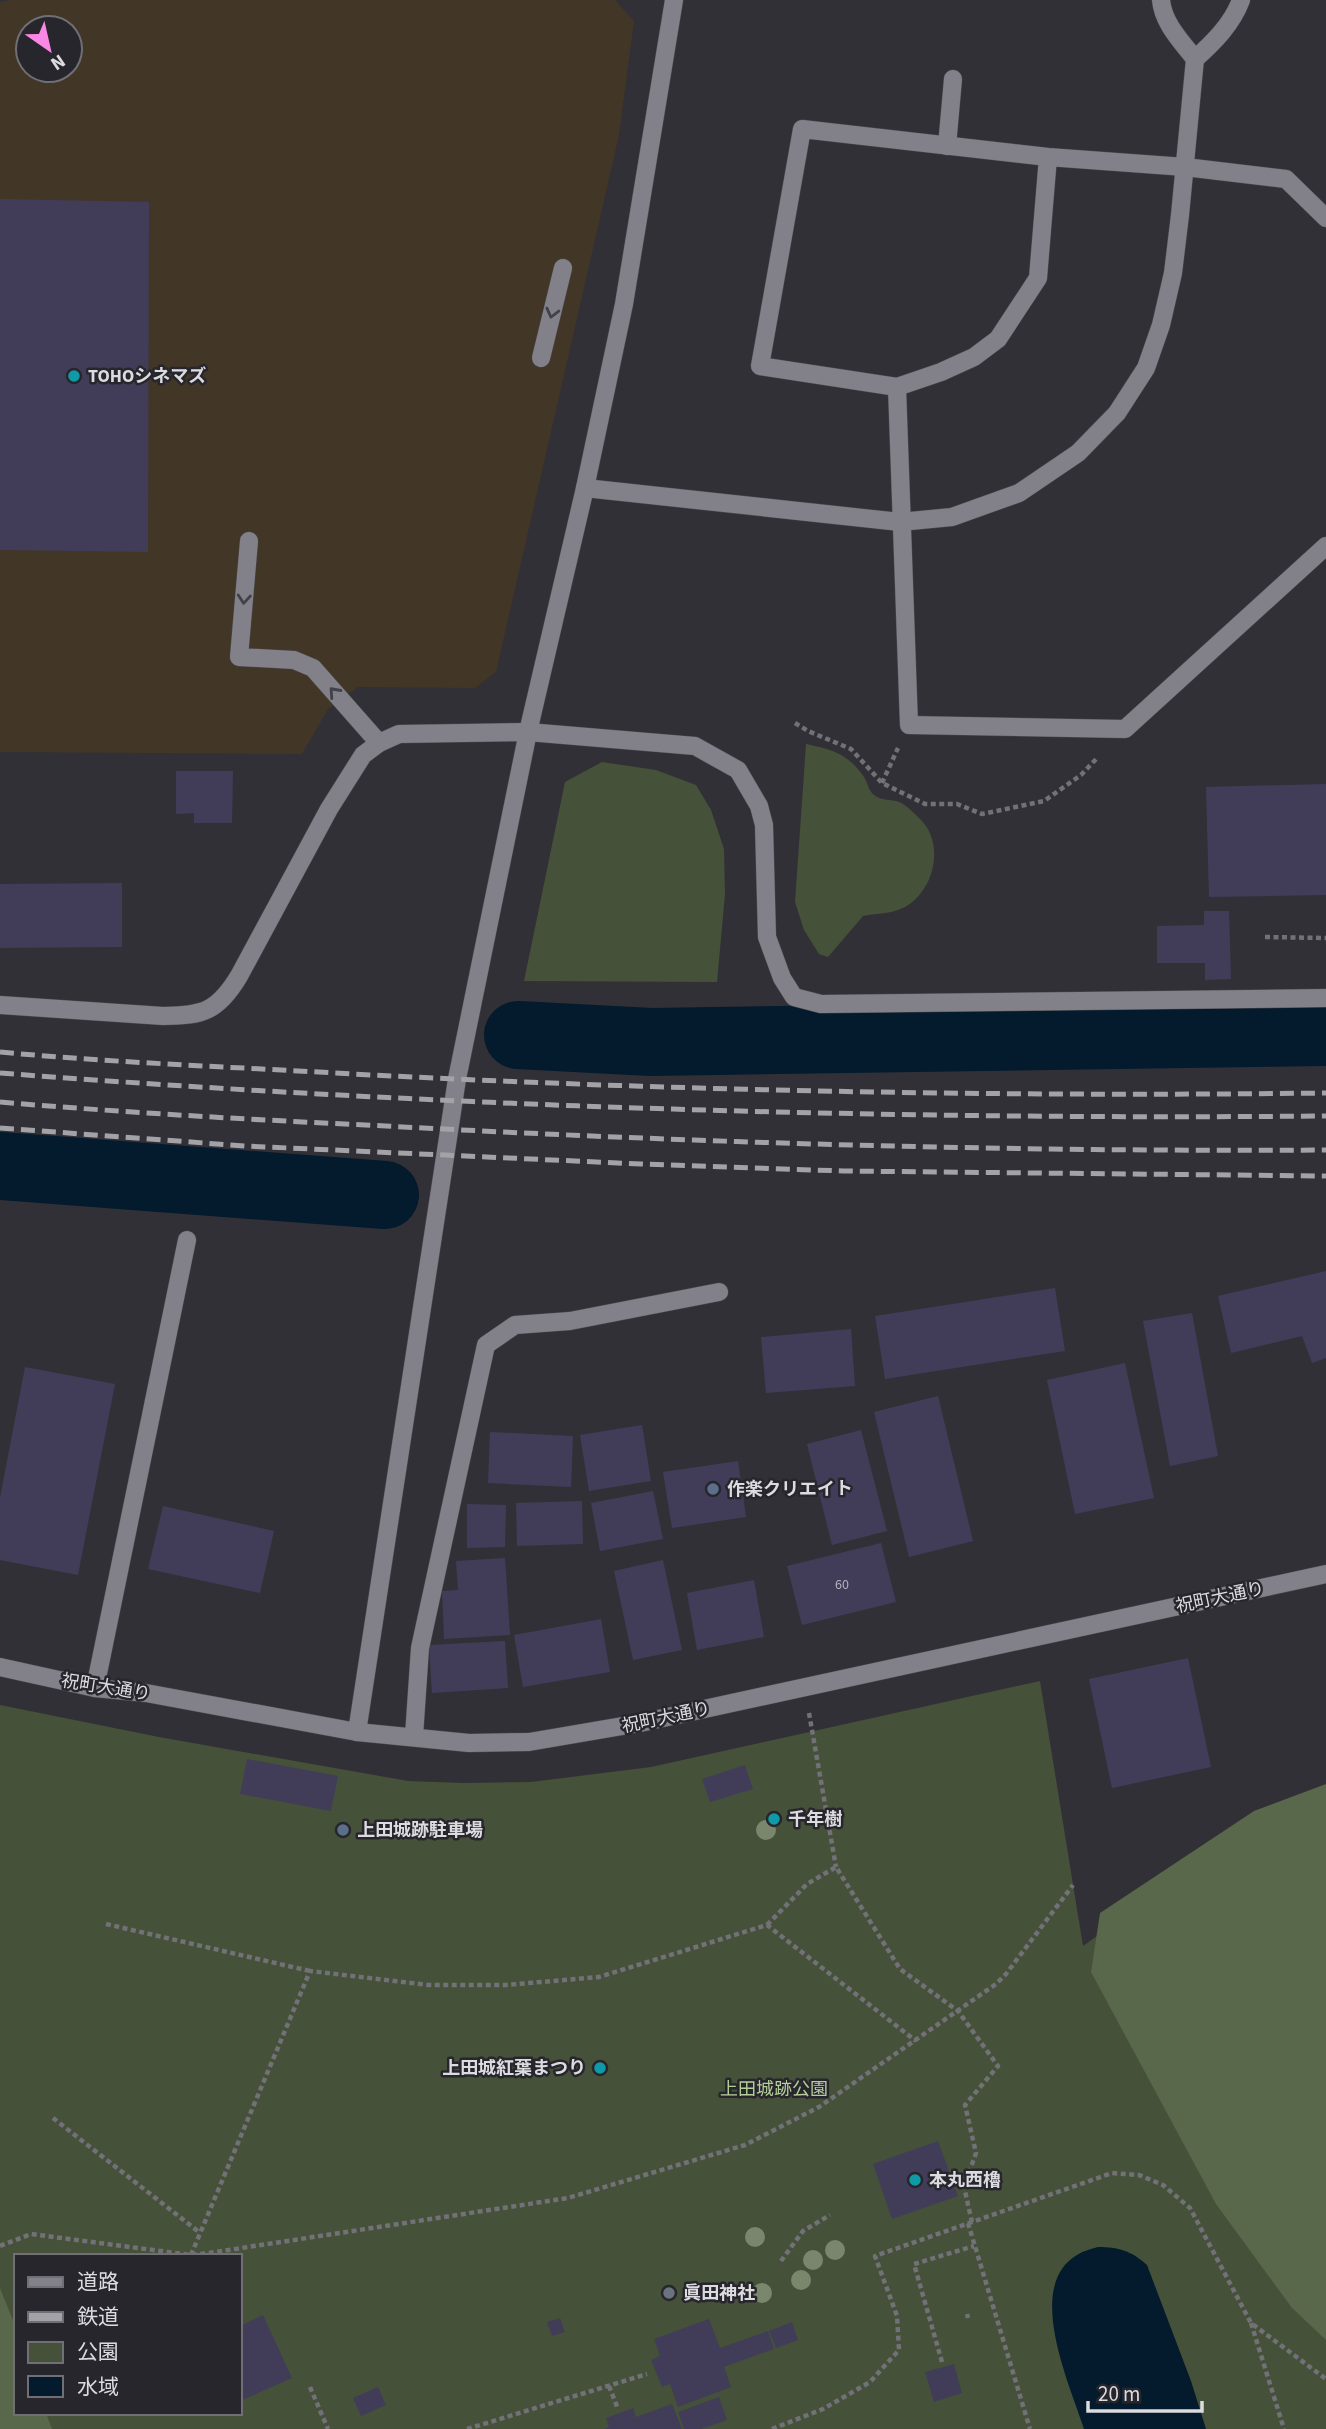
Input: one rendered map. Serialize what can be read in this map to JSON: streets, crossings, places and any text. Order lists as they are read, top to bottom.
{
  "streets": {
    "street": ["祝町大通り"]
  },
  "parks": ["上田城跡公園"],
  "places": [
    "TOHOシネマズ",
    "作楽クリエイト",
    "千年樹",
    "上田城跡駐車場",
    "上田城紅葉まつり",
    "本丸西櫓",
    "眞田神社"
  ],
  "house_numbers": ["60"],
  "legend": [
    "道路",
    "鉄道",
    "公園",
    "水域"
  ],
  "scale_bar": "20 m",
  "north": "bottom right"
}
